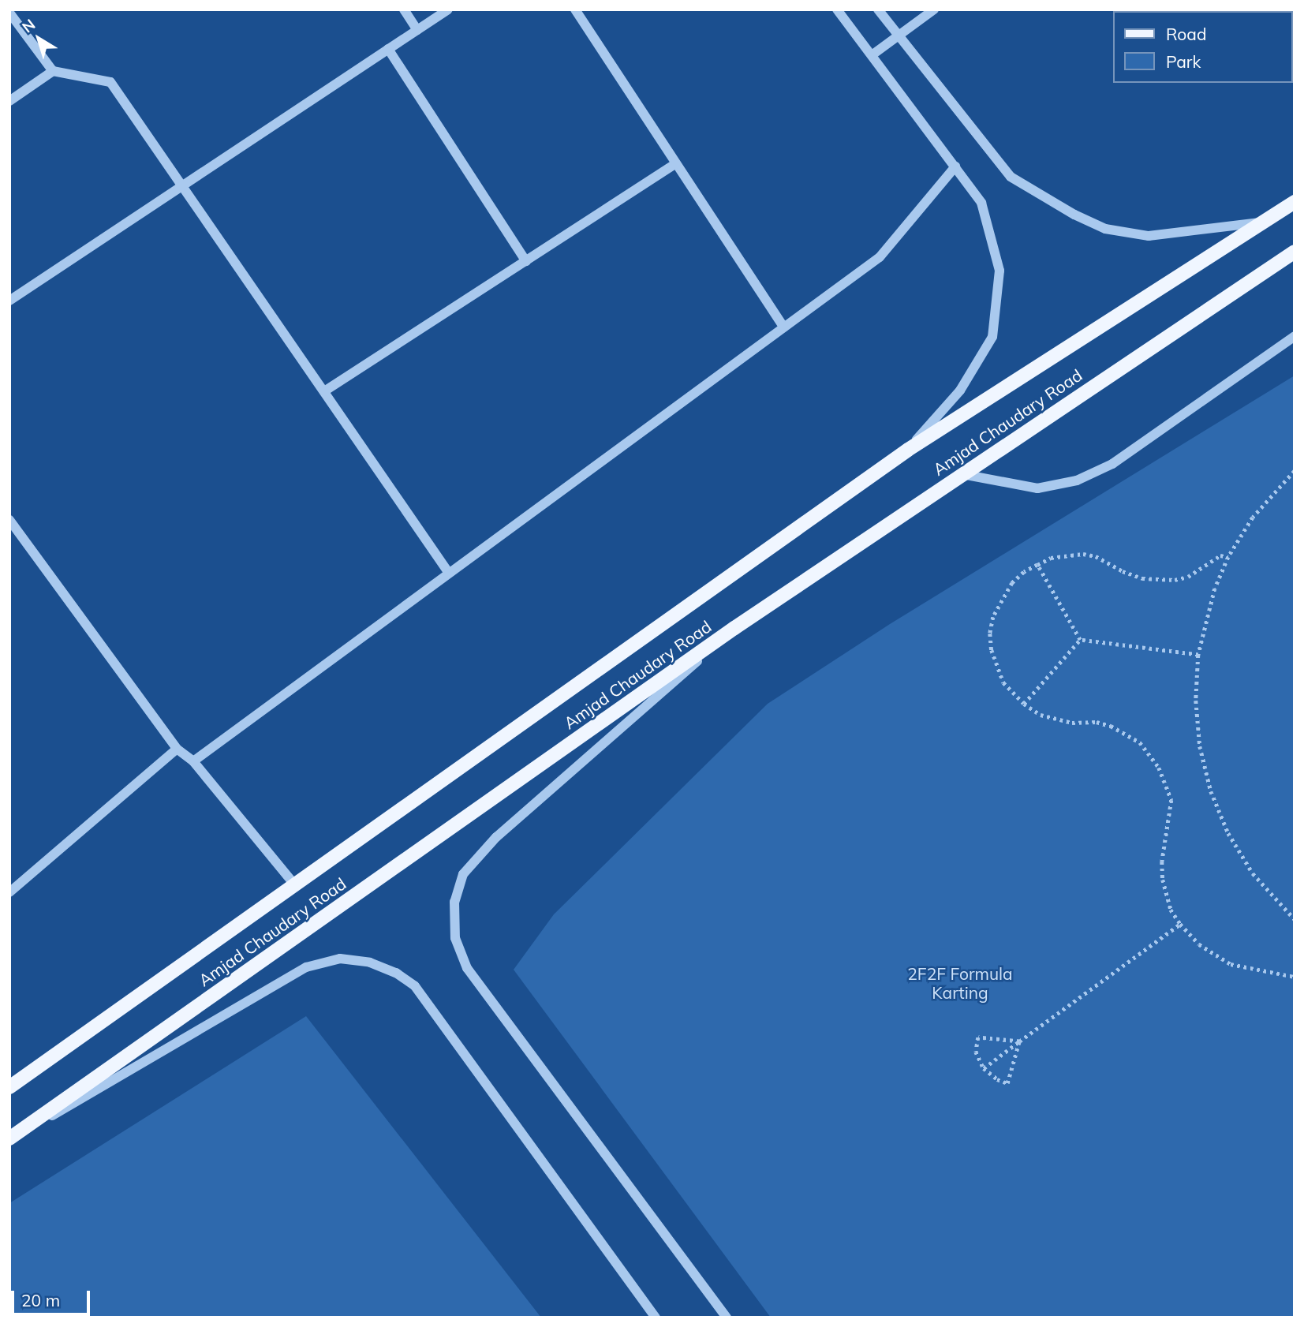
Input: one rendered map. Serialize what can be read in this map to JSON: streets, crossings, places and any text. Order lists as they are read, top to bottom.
{
  "streets": {
    "main road": ["Amjad Chaudary Road"]
  },
  "parks": ["2F2F Formula Karting"],
  "legend": ["Road", "Park"],
  "scale_bar": "20 m",
  "north": "top left"
}
